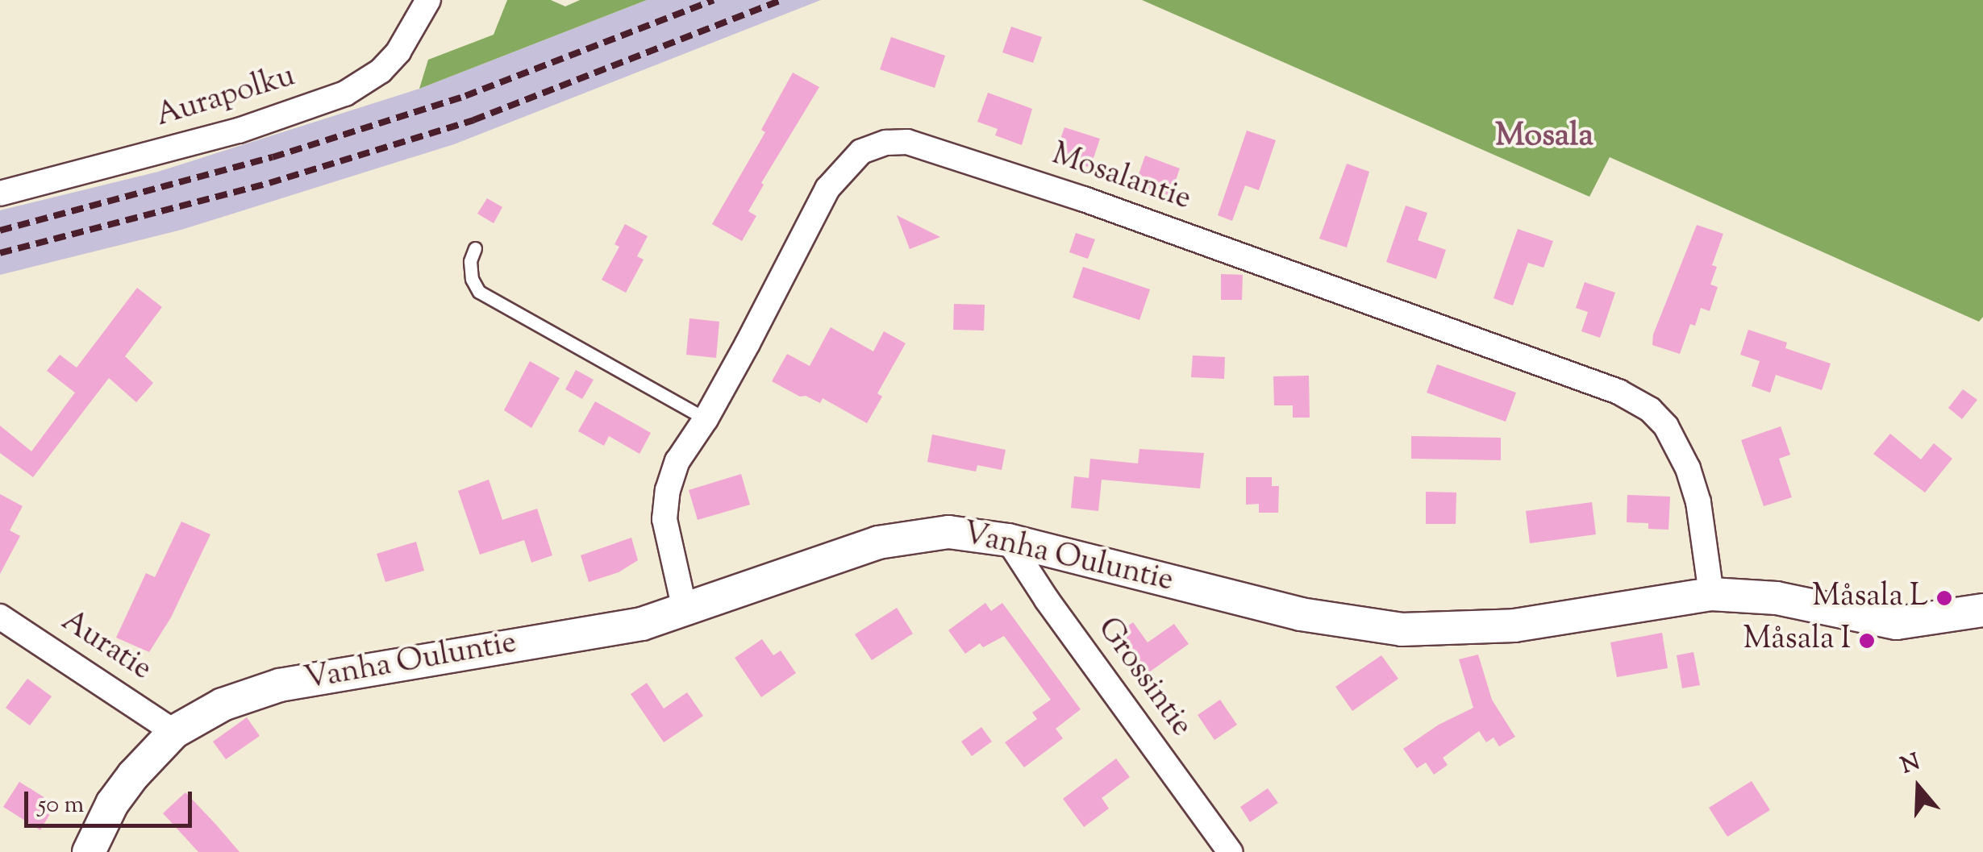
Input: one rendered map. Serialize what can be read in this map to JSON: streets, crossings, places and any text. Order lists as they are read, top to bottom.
{
  "streets": {
    "street": [
      "Aurapolku",
      "Mosalantie",
      "Vanha Ouluntie",
      "Auratie",
      "Grossintie"
    ]
  },
  "crossings": [
    ["Mosalantie", "Vanha Ouluntie"],
    ["Vanha Ouluntie", "Auratie"],
    ["Vanha Ouluntie", "Grossintie"]
  ],
  "districts": ["Mosala"],
  "places": ["Måsala L", "Måsala I"],
  "scale_bar": "50 m",
  "north": "top"
}
